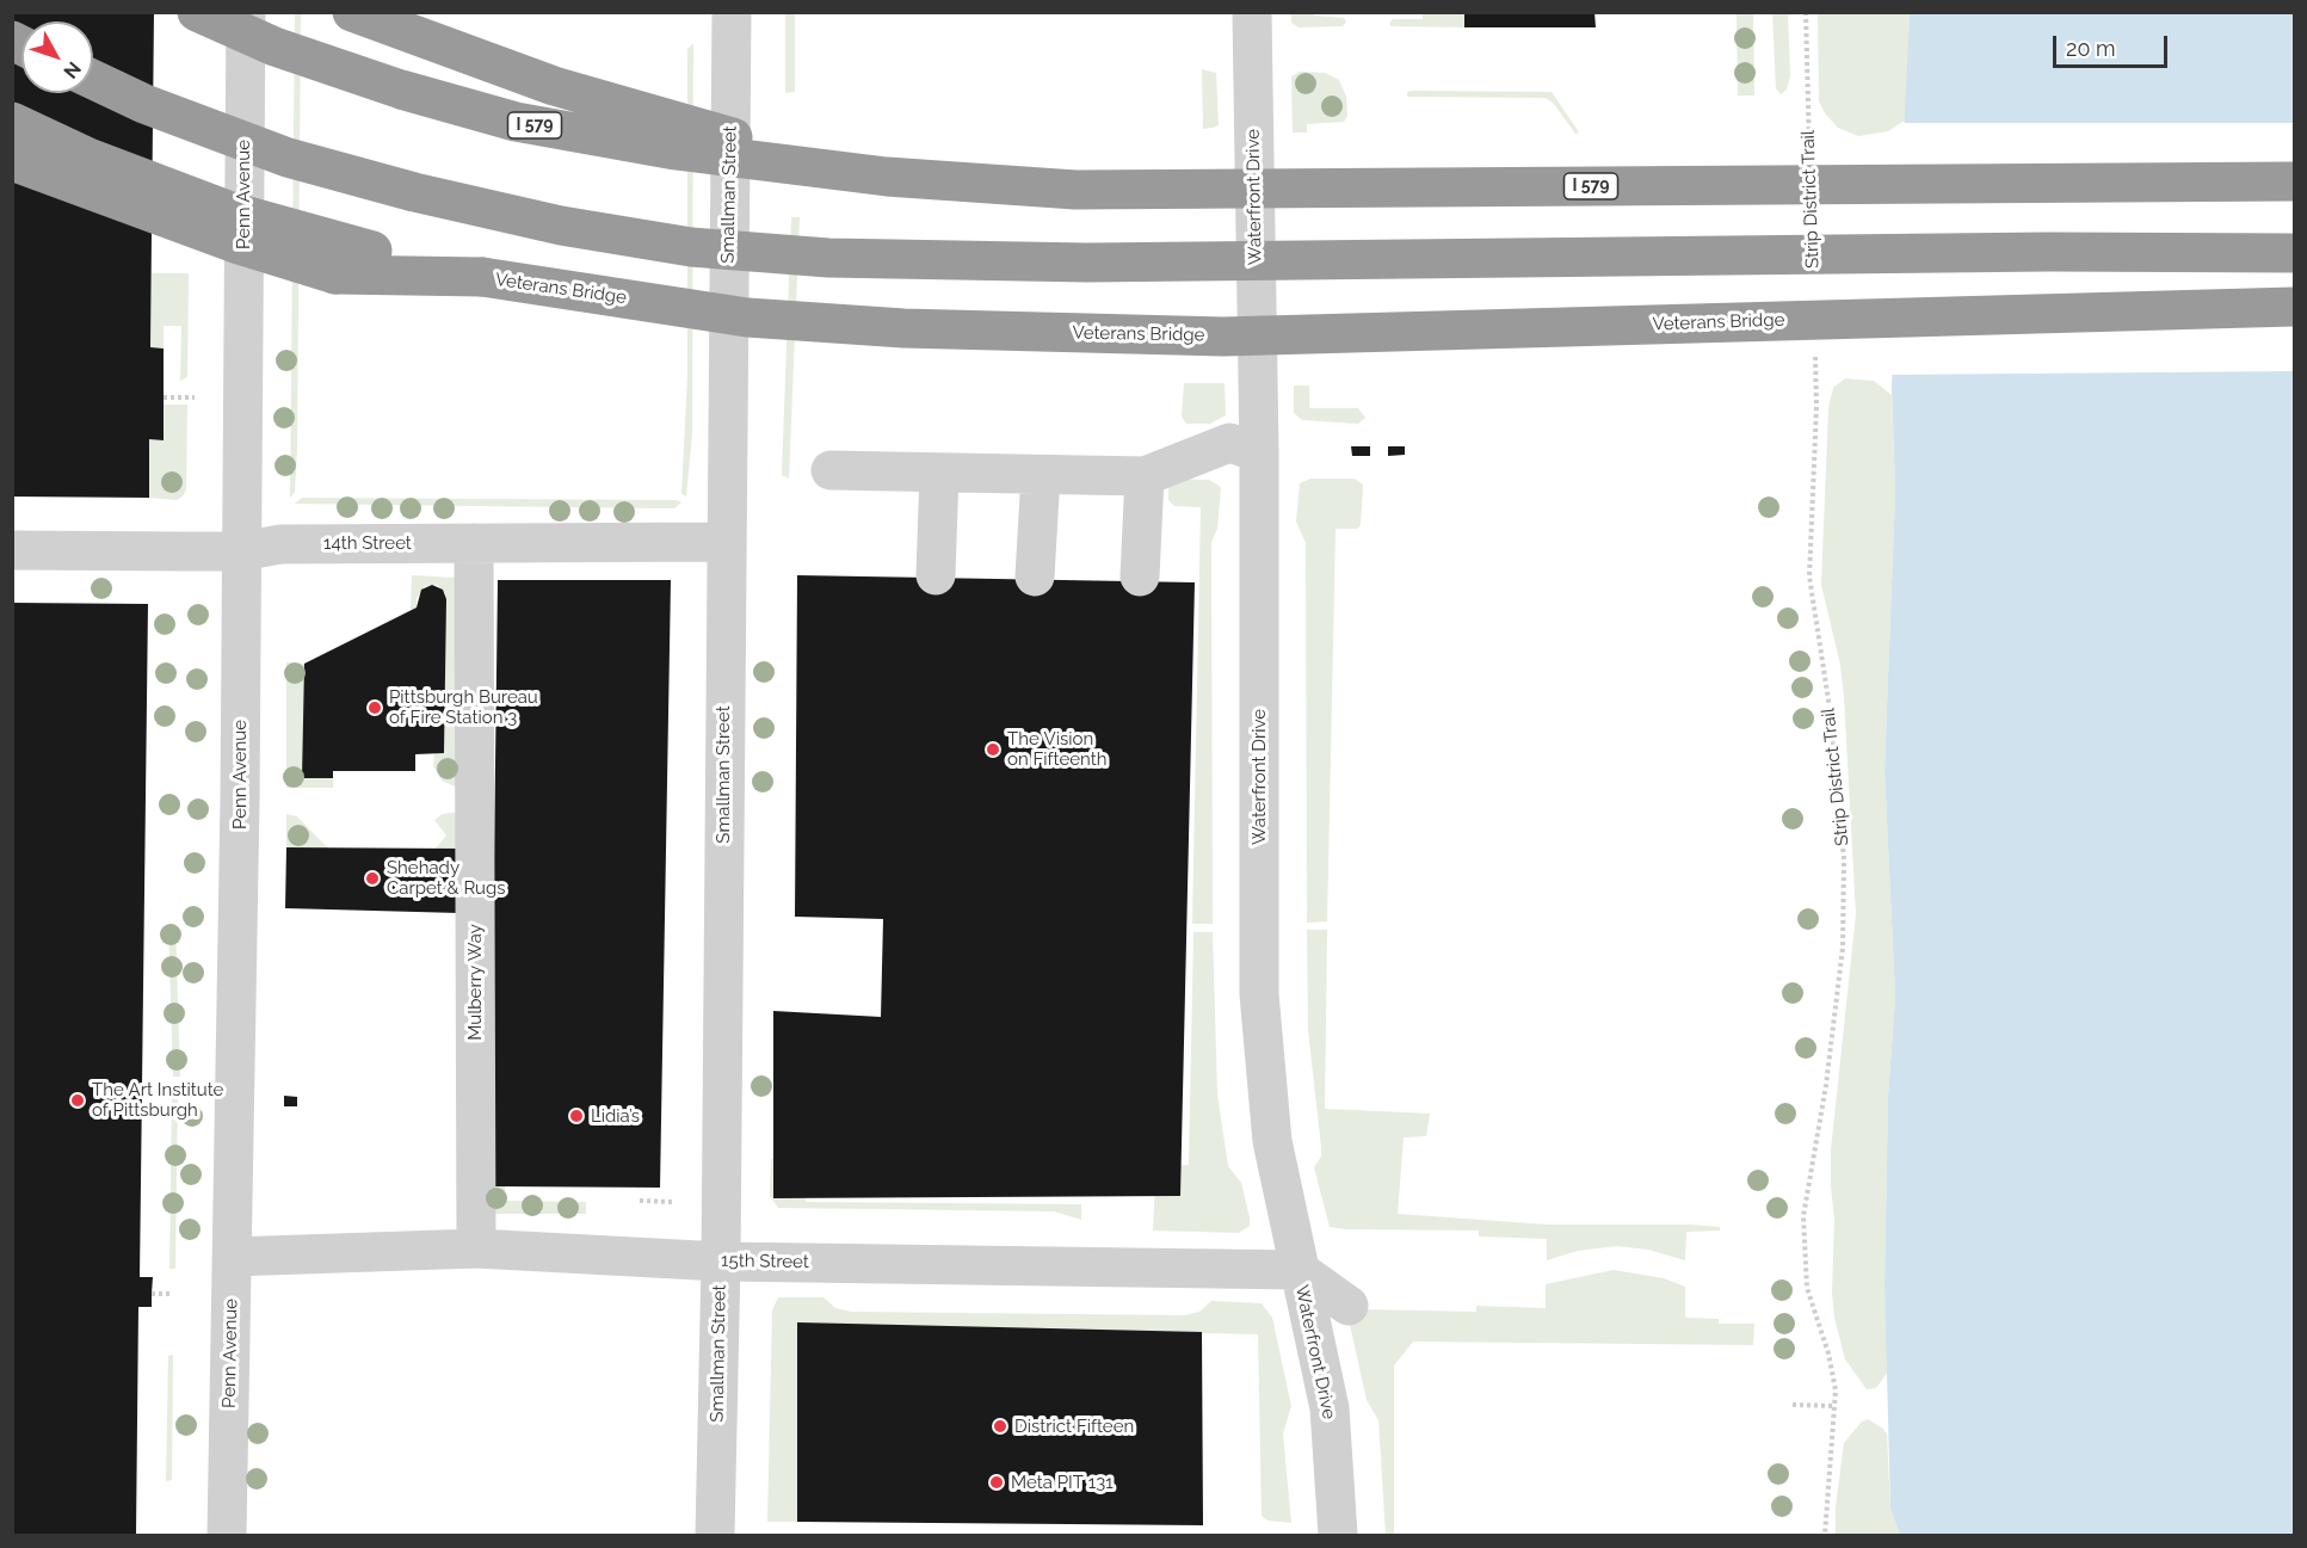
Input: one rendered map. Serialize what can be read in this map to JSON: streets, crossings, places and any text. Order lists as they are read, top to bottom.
{
  "streets": {
    "highway": ["I 579", "Veterans Bridge"],
    "street": [
      "Penn Avenue",
      "Smallman Street",
      "Waterfront Drive",
      "14th Street",
      "Mulberry Way",
      "15th Street"
    ],
    "path": ["Strip District Trail"]
  },
  "crossings": [
    ["Penn Avenue", "14th Street"],
    ["Penn Avenue", "15th Street"],
    ["Smallman Street", "14th Street"],
    ["Smallman Street", "15th Street"],
    ["Waterfront Drive", "15th Street"],
    ["14th Street", "Mulberry Way"],
    ["Mulberry Way", "15th Street"]
  ],
  "places": [
    "Pittsburgh Bureau of Fire Station 3",
    "The Vision on Fifteenth",
    "Shehady Carpet & Rugs",
    "The Art Institute of Pittsburgh",
    "Lidia’s",
    "District Fifteen",
    "Meta PIT 131"
  ],
  "scale_bar": "20 m",
  "north": "bottom right"
}
